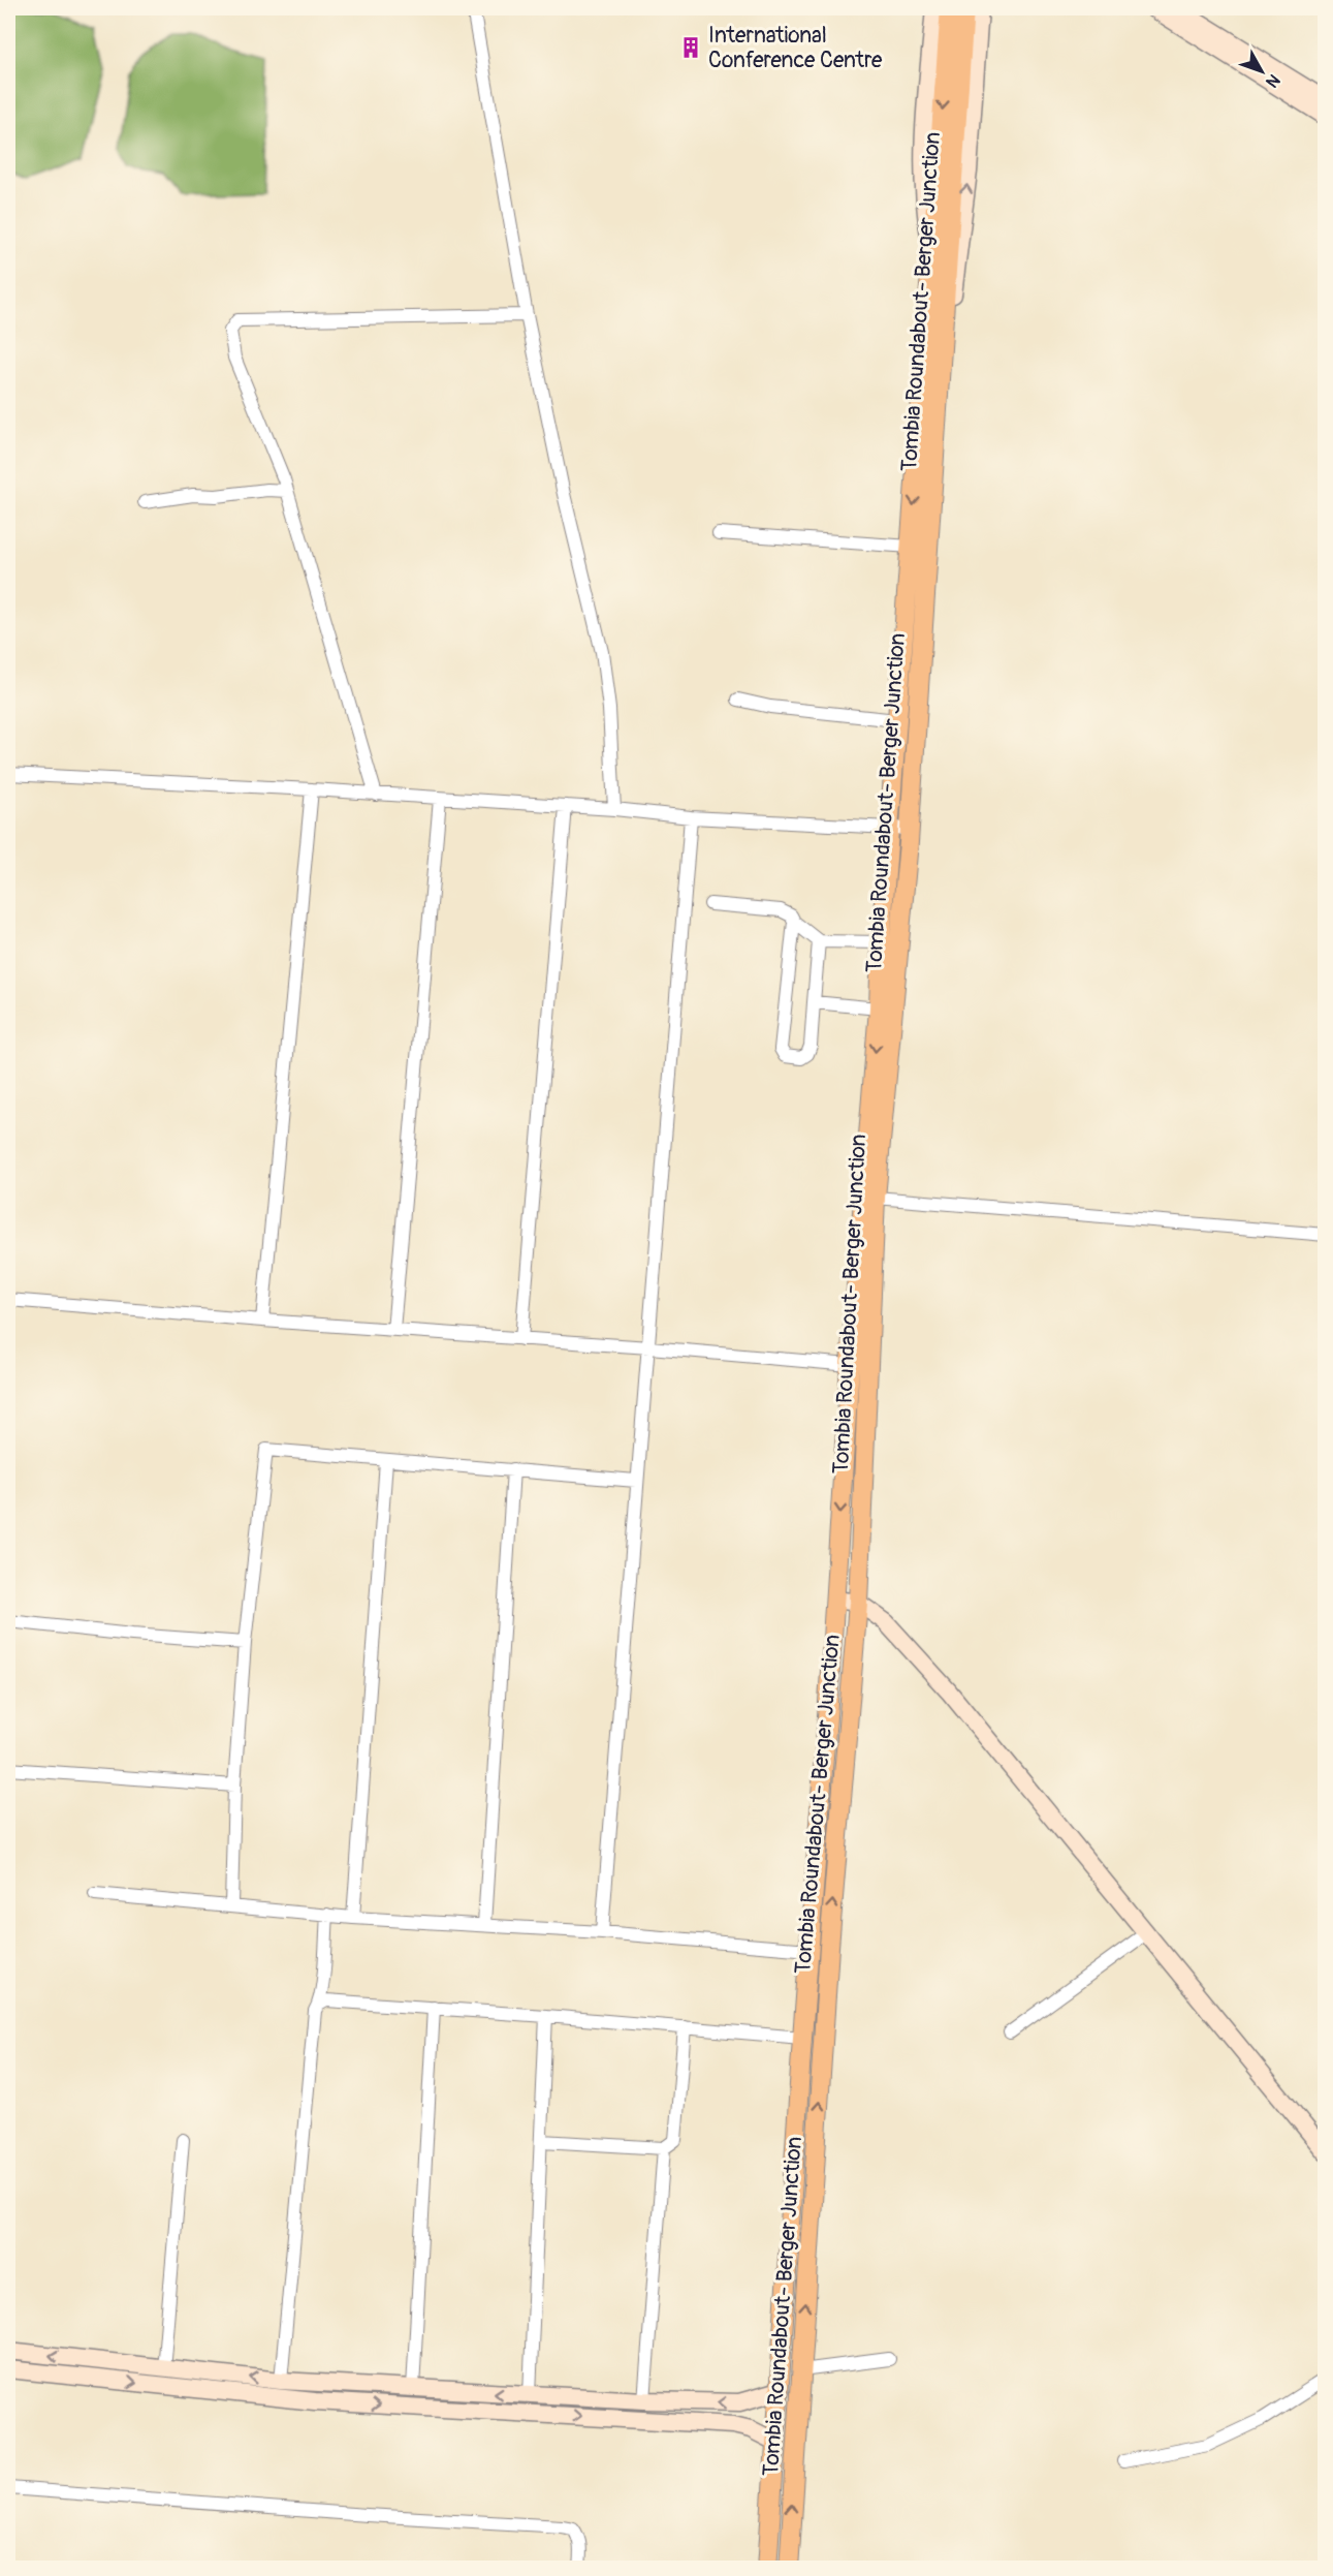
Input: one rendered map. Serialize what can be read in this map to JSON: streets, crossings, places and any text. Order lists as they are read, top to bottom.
{
  "streets": {
    "main road": ["Tombia Roundabout- Berger Junction"]
  },
  "places": {
    "building": ["International Conference Centre"]
  },
  "north": "bottom right"
}
